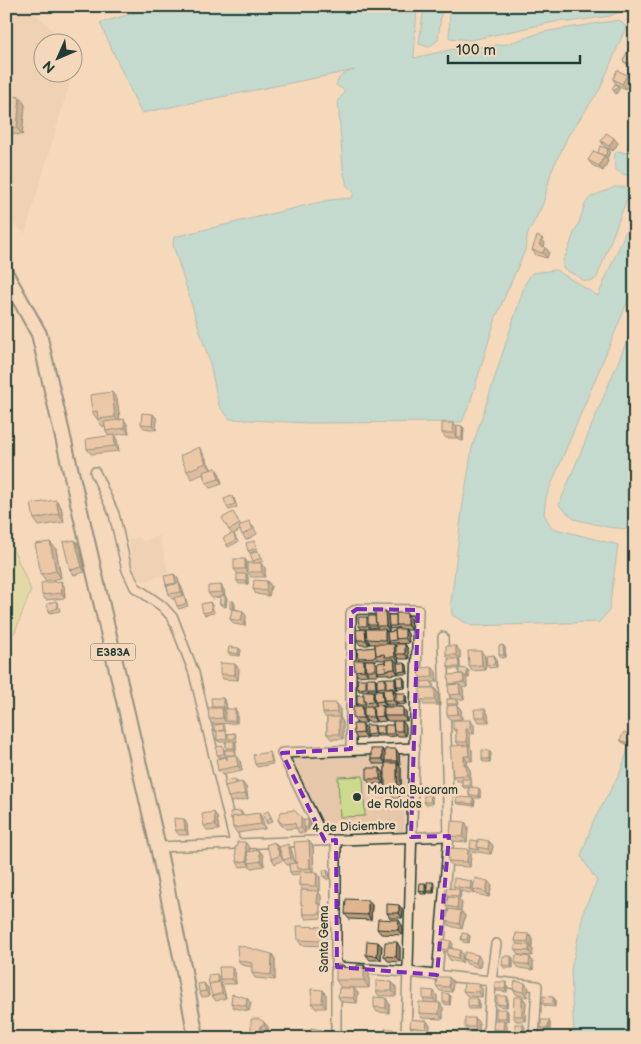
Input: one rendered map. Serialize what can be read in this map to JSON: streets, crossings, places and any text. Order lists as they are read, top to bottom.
{
  "streets": {
    "main road": ["E383A"],
    "street": ["4 de Diciembre", "Santa Gema"]
  },
  "crossings": [
    ["E383A", "4 de Diciembre"],
    ["4 de Diciembre", "Santa Gema"]
  ],
  "places": ["Martha Bucaram de Roldos"],
  "scale_bar": "100 m",
  "north": "bottom left"
}
